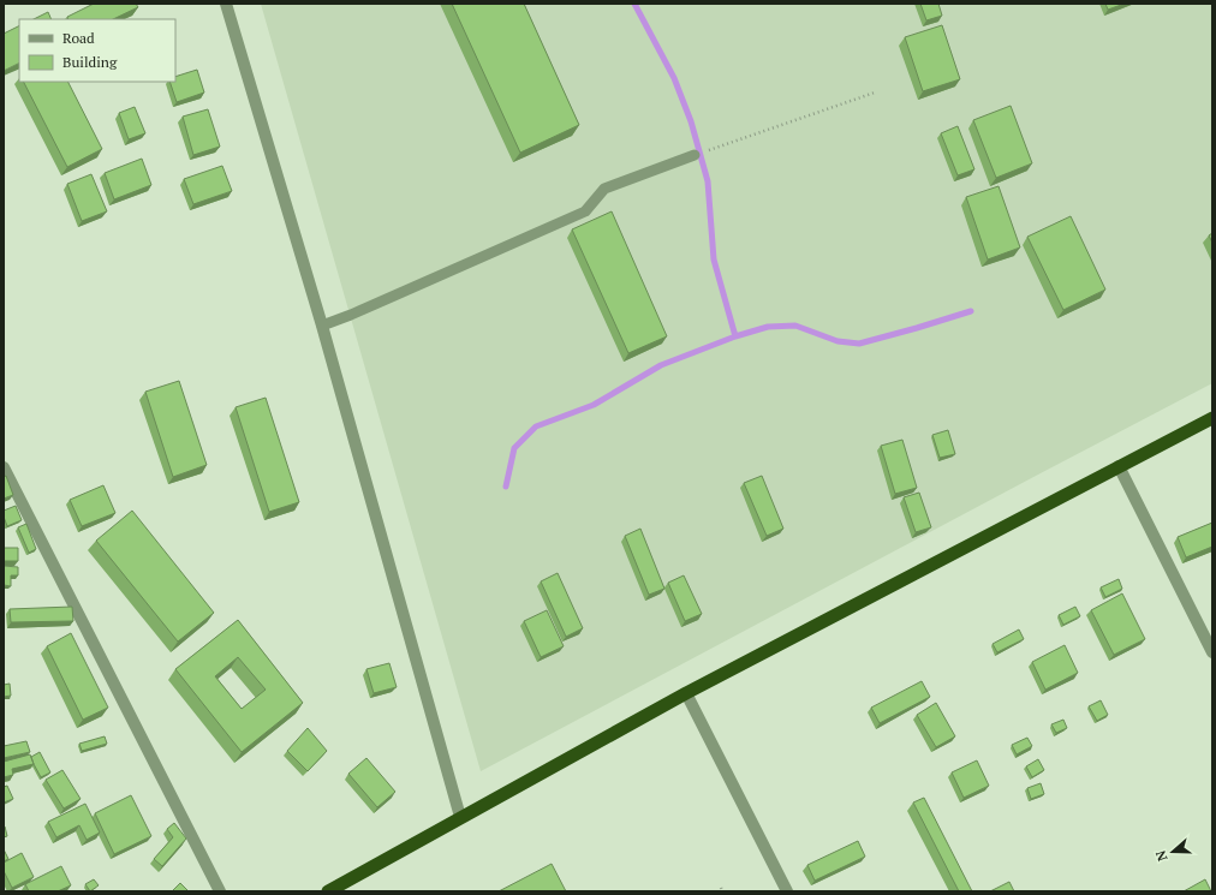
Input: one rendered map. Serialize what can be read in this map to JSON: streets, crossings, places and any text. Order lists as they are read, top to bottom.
{
  "legend": ["Road", "Building"],
  "north": "left"
}
